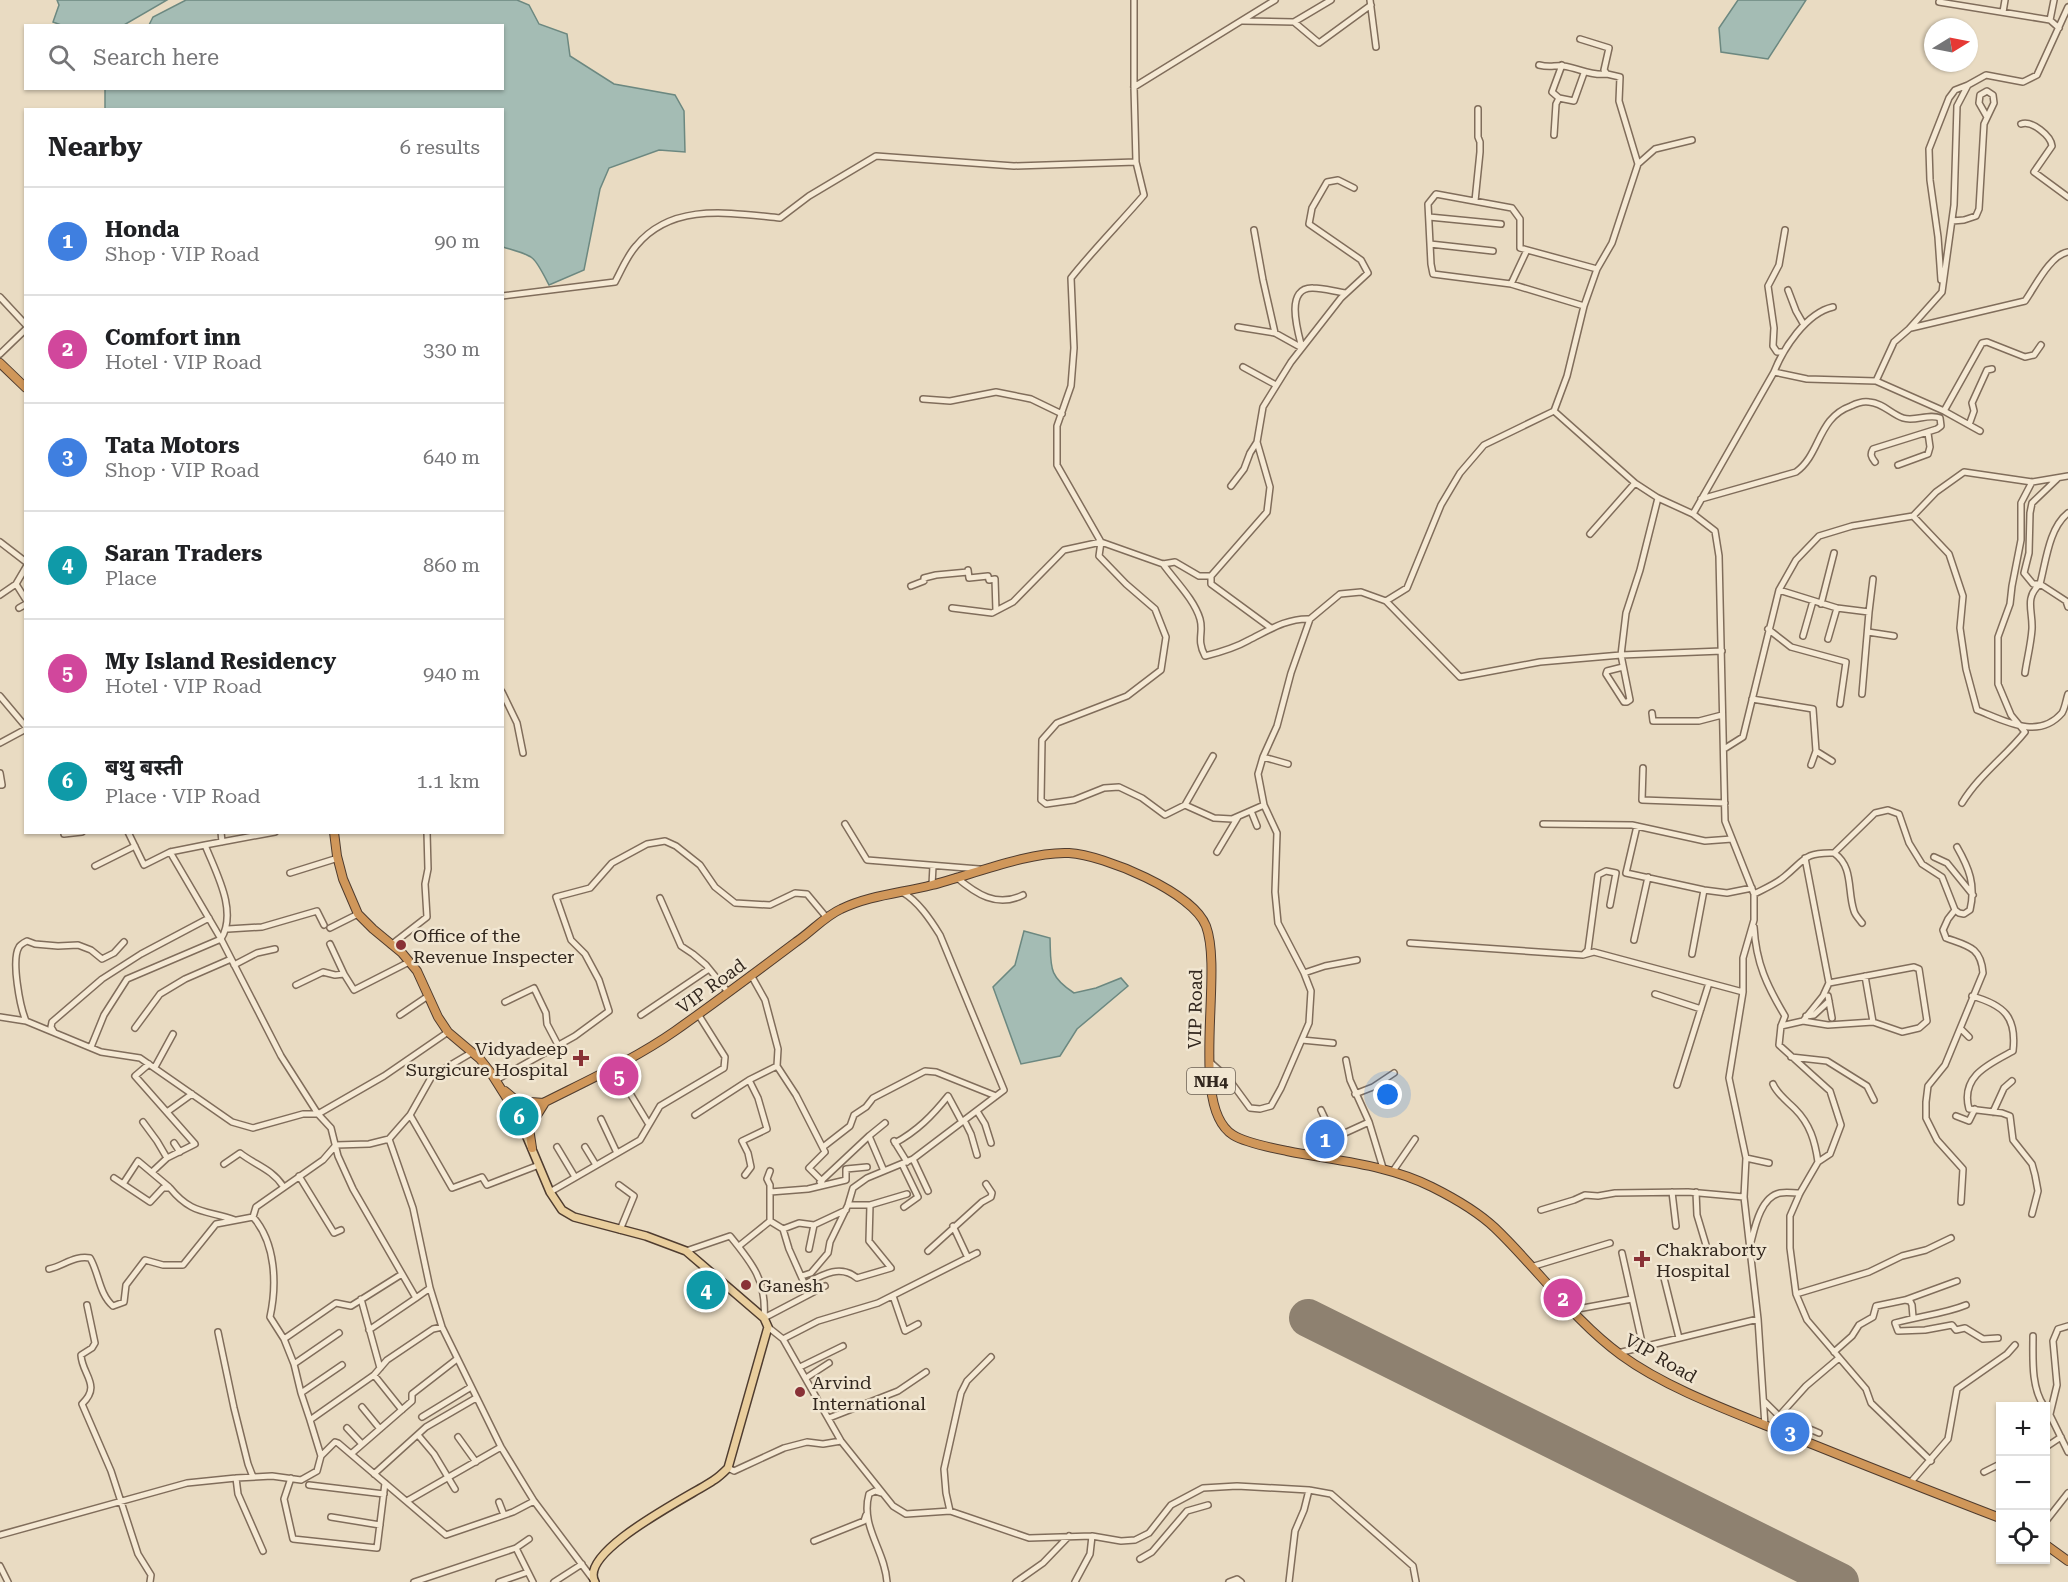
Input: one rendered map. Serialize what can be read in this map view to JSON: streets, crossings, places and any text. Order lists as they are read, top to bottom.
{
  "streets": {
    "highway": ["VIP Road", "NH4"]
  },
  "places": {
    "other": ["Office of the Revenue Inspecter", "Ganesh", "Arvind International"],
    "health": ["Vidyadeep Surgicure Hospital", "Chakraborty Hospital"]
  },
  "north": "right",
  "page": {
    "search": "Search here",
    "heading": ["Nearby", "6 results"],
    "list": [
      {
        "mark": "1",
        "name": "Honda",
        "note": "Shop · VIP Road",
        "value": "90 m"
      },
      {
        "mark": "2",
        "name": "Comfort inn",
        "note": "Hotel · VIP Road",
        "value": "330 m"
      },
      {
        "mark": "3",
        "name": "Tata Motors",
        "note": "Shop · VIP Road",
        "value": "640 m"
      },
      {
        "mark": "4",
        "name": "Saran Traders",
        "note": "Place",
        "value": "860 m"
      },
      {
        "mark": "5",
        "name": "My Island Residency",
        "note": "Hotel · VIP Road",
        "value": "940 m"
      },
      {
        "mark": "6",
        "name": "बथु बस्ती",
        "note": "Place · VIP Road",
        "value": "1.1 km"
      }
    ],
    "pins": [
      "5",
      "6",
      "1",
      "4",
      "2",
      "3"
    ],
    "map_buttons": ["+", "−"]
  }
}
